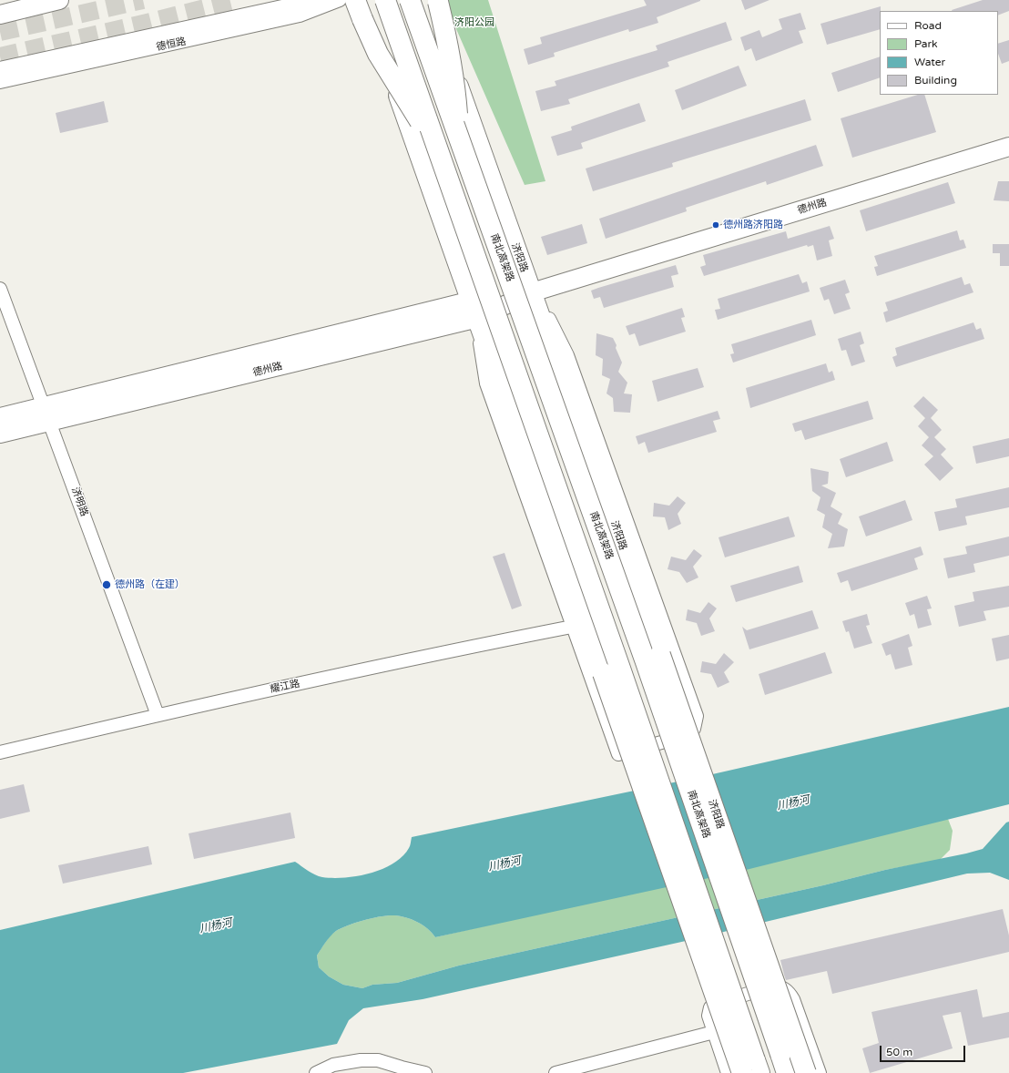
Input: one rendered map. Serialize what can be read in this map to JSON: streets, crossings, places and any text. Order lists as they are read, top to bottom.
{
  "streets": {
    "main road": ["南北高架路", "济阳路"],
    "street": [
      "德恒路",
      "德州路",
      "济明路",
      "耀江路"
    ]
  },
  "crossings": [
    ["德州路", "济阳路"],
    ["德州路", "济明路"],
    ["济明路", "耀江路"]
  ],
  "water": ["川杨河"],
  "parks": ["济阳公园"],
  "places": ["德州路济阳路", "德州路（在建）"],
  "legend": [
    "Road",
    "Park",
    "Water",
    "Building"
  ],
  "scale_bar": "50 m"
}
